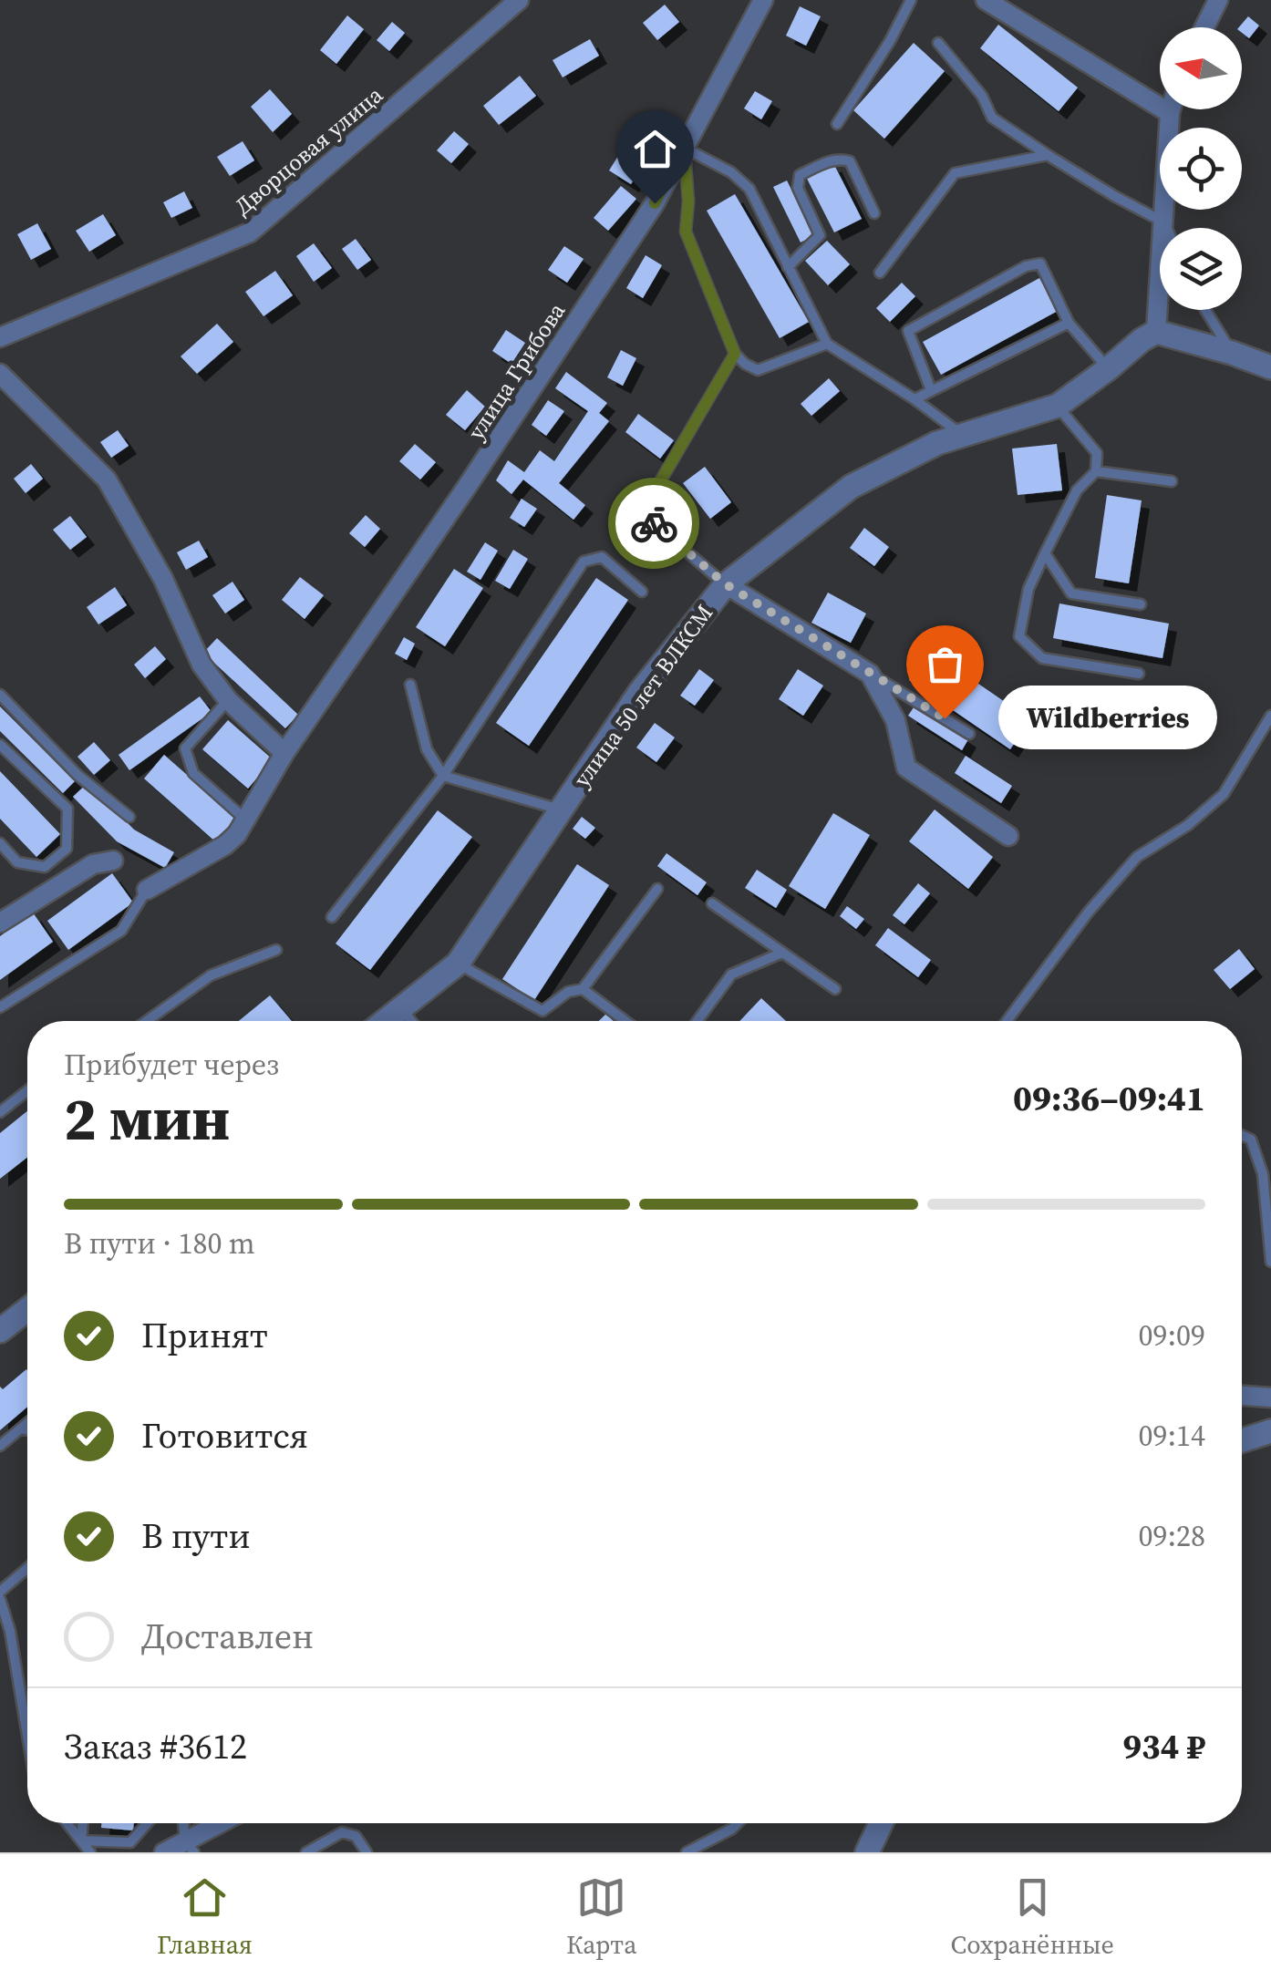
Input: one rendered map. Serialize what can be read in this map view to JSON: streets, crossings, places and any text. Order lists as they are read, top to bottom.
{
  "streets": {
    "street": ["Дворцовая улица", "улица Грибова", "улица 50 лет ВЛКСМ"]
  },
  "places": ["Wildberries"],
  "north": "left",
  "page": {
    "bubble": "Wildberries",
    "heading": ["2 мин", "Прибудет через", "09:36–09:41"],
    "panel": ["Заказ #3612", "934 ₽"],
    "bar": "В пути · 180 m",
    "list": [
      ["Принят", "09:09"],
      ["Готовится", "09:14"],
      ["В пути", "09:28"],
      "Доставлен"
    ],
    "tabs": ["Главная", "Карта", "Сохранённые"]
  }
}
